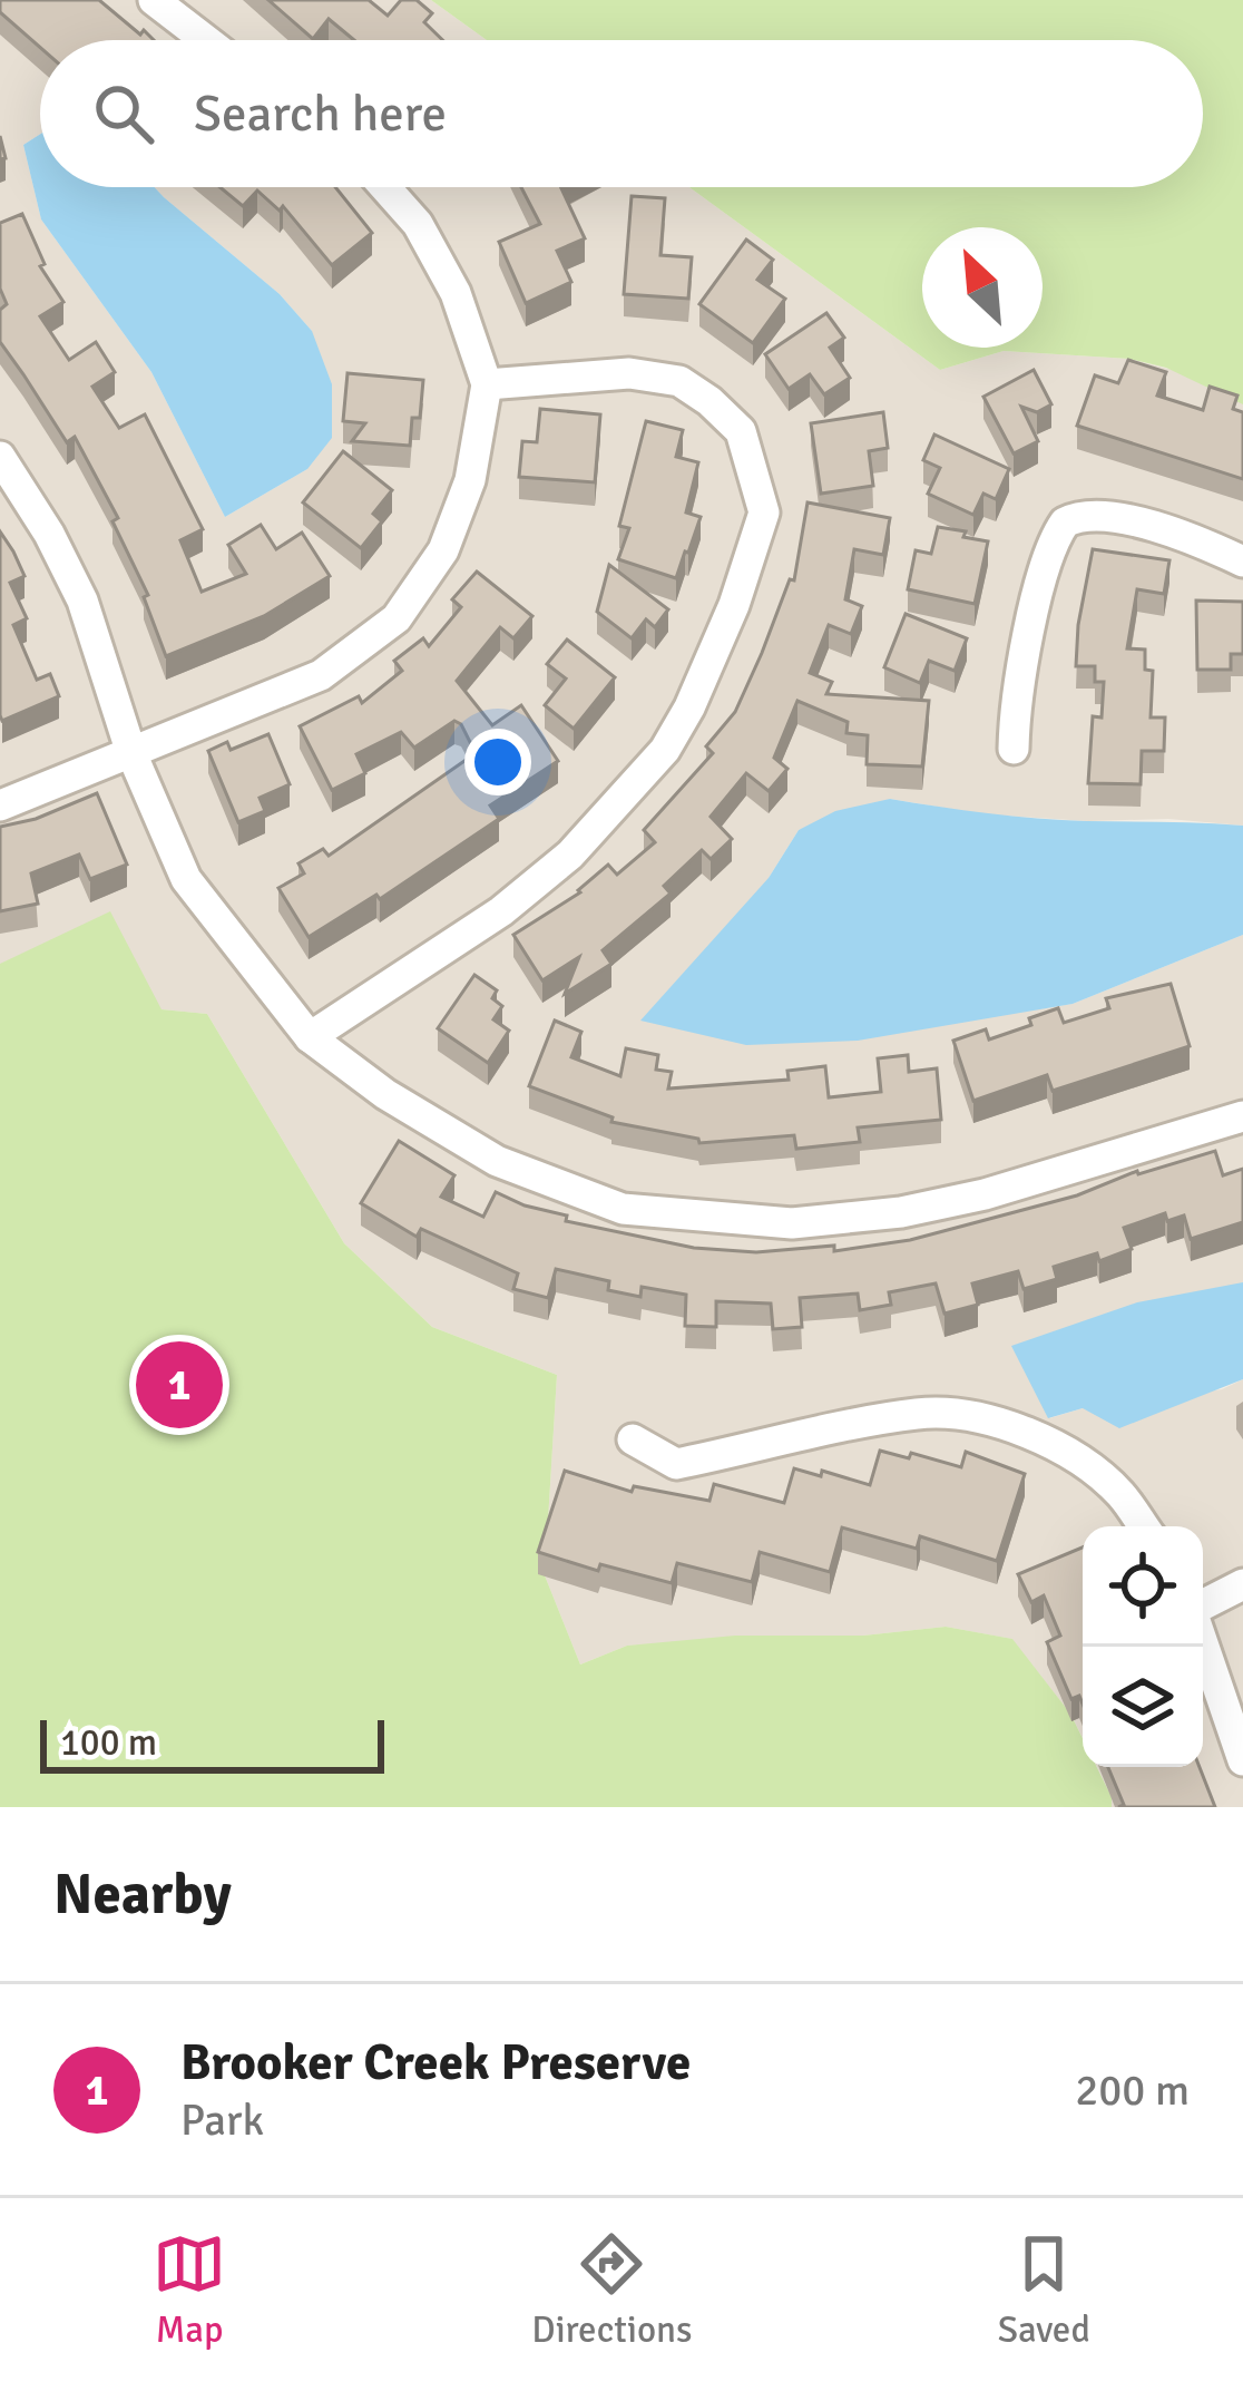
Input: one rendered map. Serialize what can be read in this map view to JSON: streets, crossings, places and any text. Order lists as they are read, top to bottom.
{
  "scale_bar": "100 m",
  "north": "top left",
  "page": {
    "search": "Search here",
    "pins": "1",
    "scale": "100 m",
    "heading": "Nearby",
    "list": [
      {
        "mark": "1",
        "name": "Brooker Creek Preserve",
        "note": "Park",
        "value": "200 m"
      }
    ],
    "nav": ["Map", "Directions", "Saved"]
  }
}
